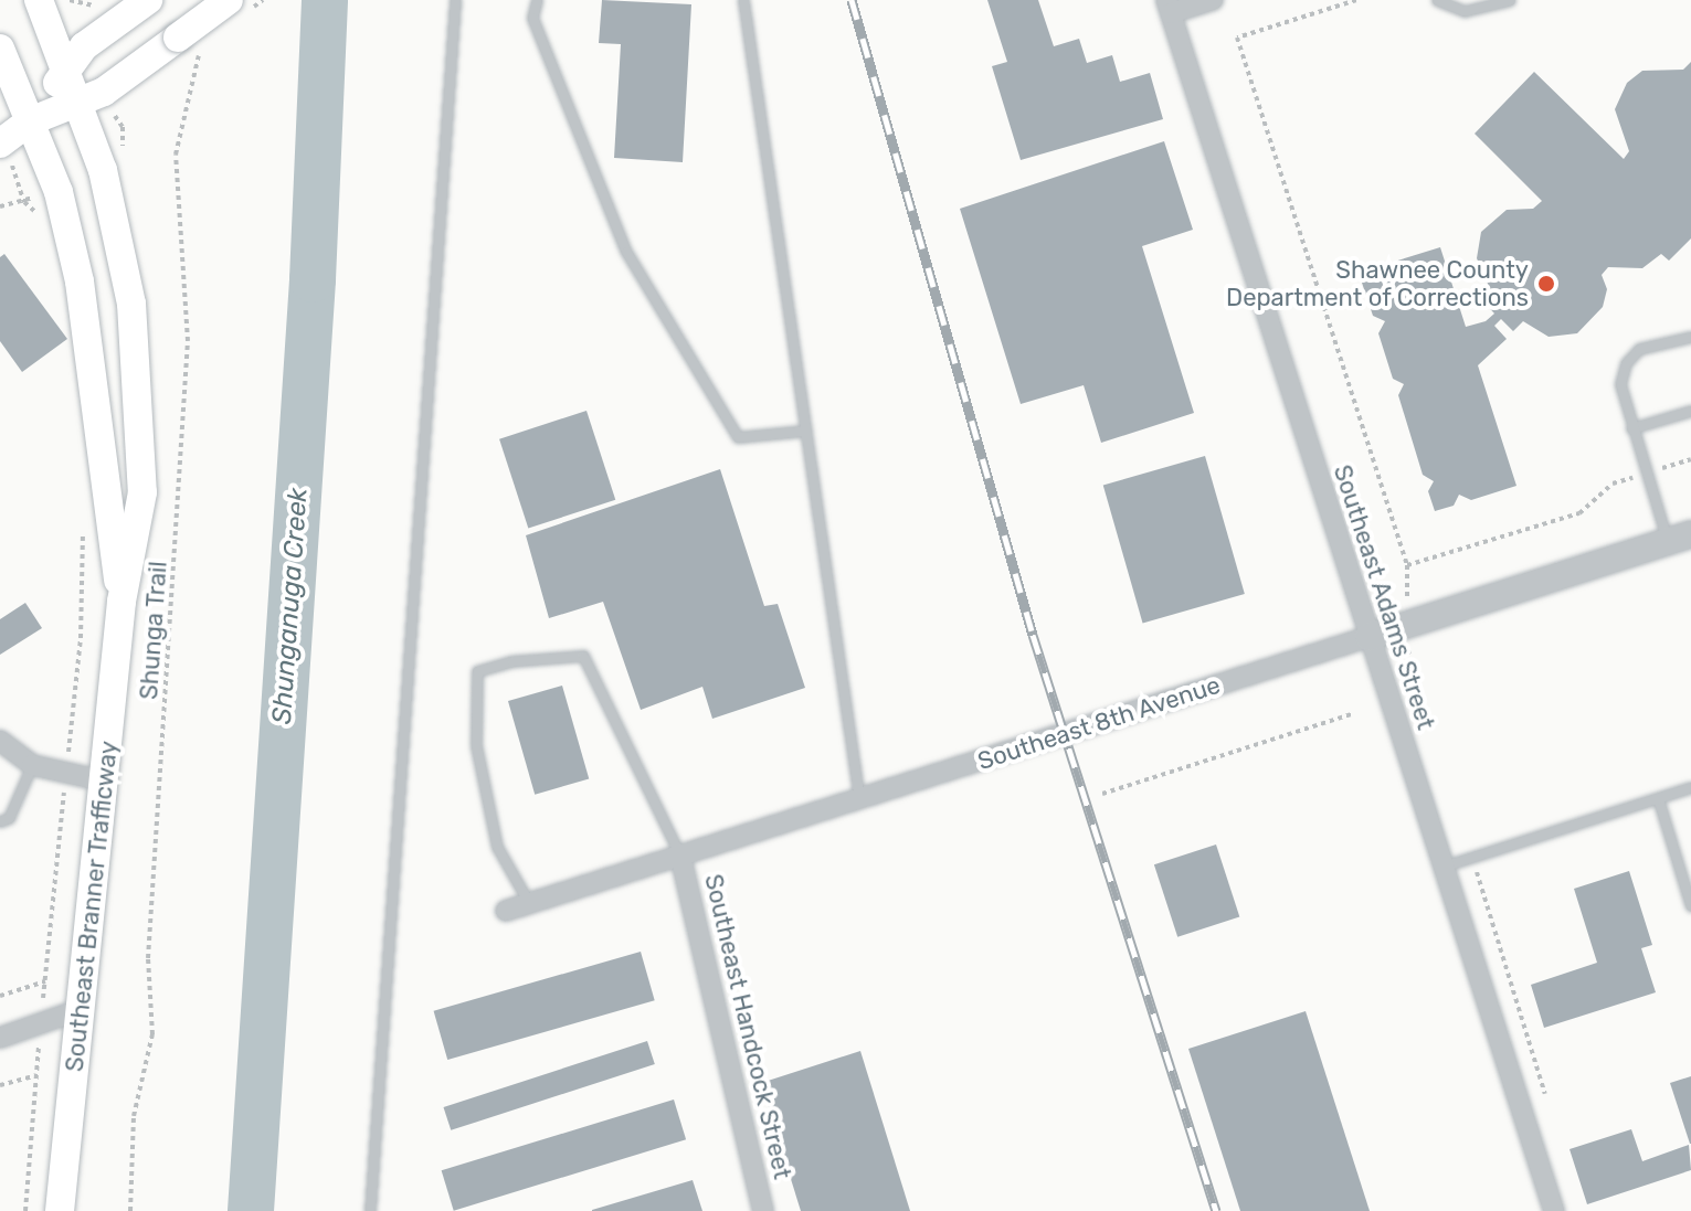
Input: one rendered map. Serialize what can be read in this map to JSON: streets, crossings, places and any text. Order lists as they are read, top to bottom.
{
  "streets": {
    "main road": ["Southeast Branner Trafficway"],
    "street": ["Southeast Adams Street", "Southeast 8th Avenue", "Southeast Handcock Street"],
    "path": ["Shunga Trail"]
  },
  "crossings": [
    ["Southeast Adams Street", "Southeast 8th Avenue"],
    ["Southeast 8th Avenue", "Southeast Handcock Street"]
  ],
  "water": ["Shunganuga Creek"],
  "places": ["Shawnee County Department of Corrections"]
}
